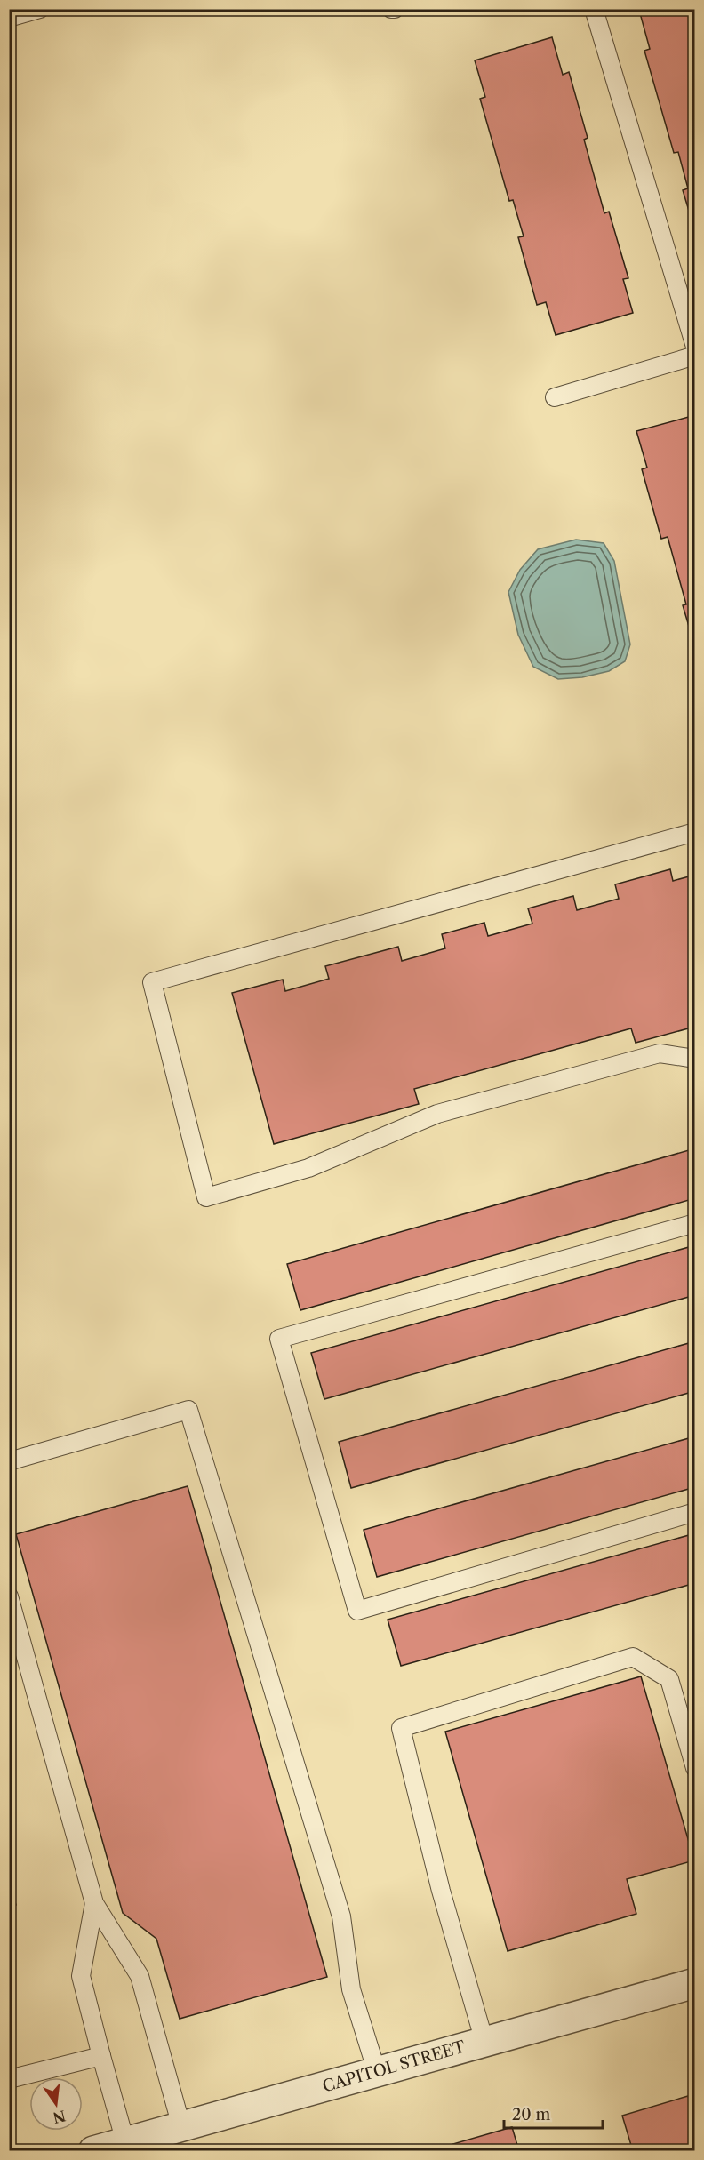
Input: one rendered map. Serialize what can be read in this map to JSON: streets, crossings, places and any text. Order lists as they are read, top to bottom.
{
  "streets": {
    "street": ["CAPITOL STREET"]
  },
  "scale_bar": "20 m",
  "north": "bottom"
}
